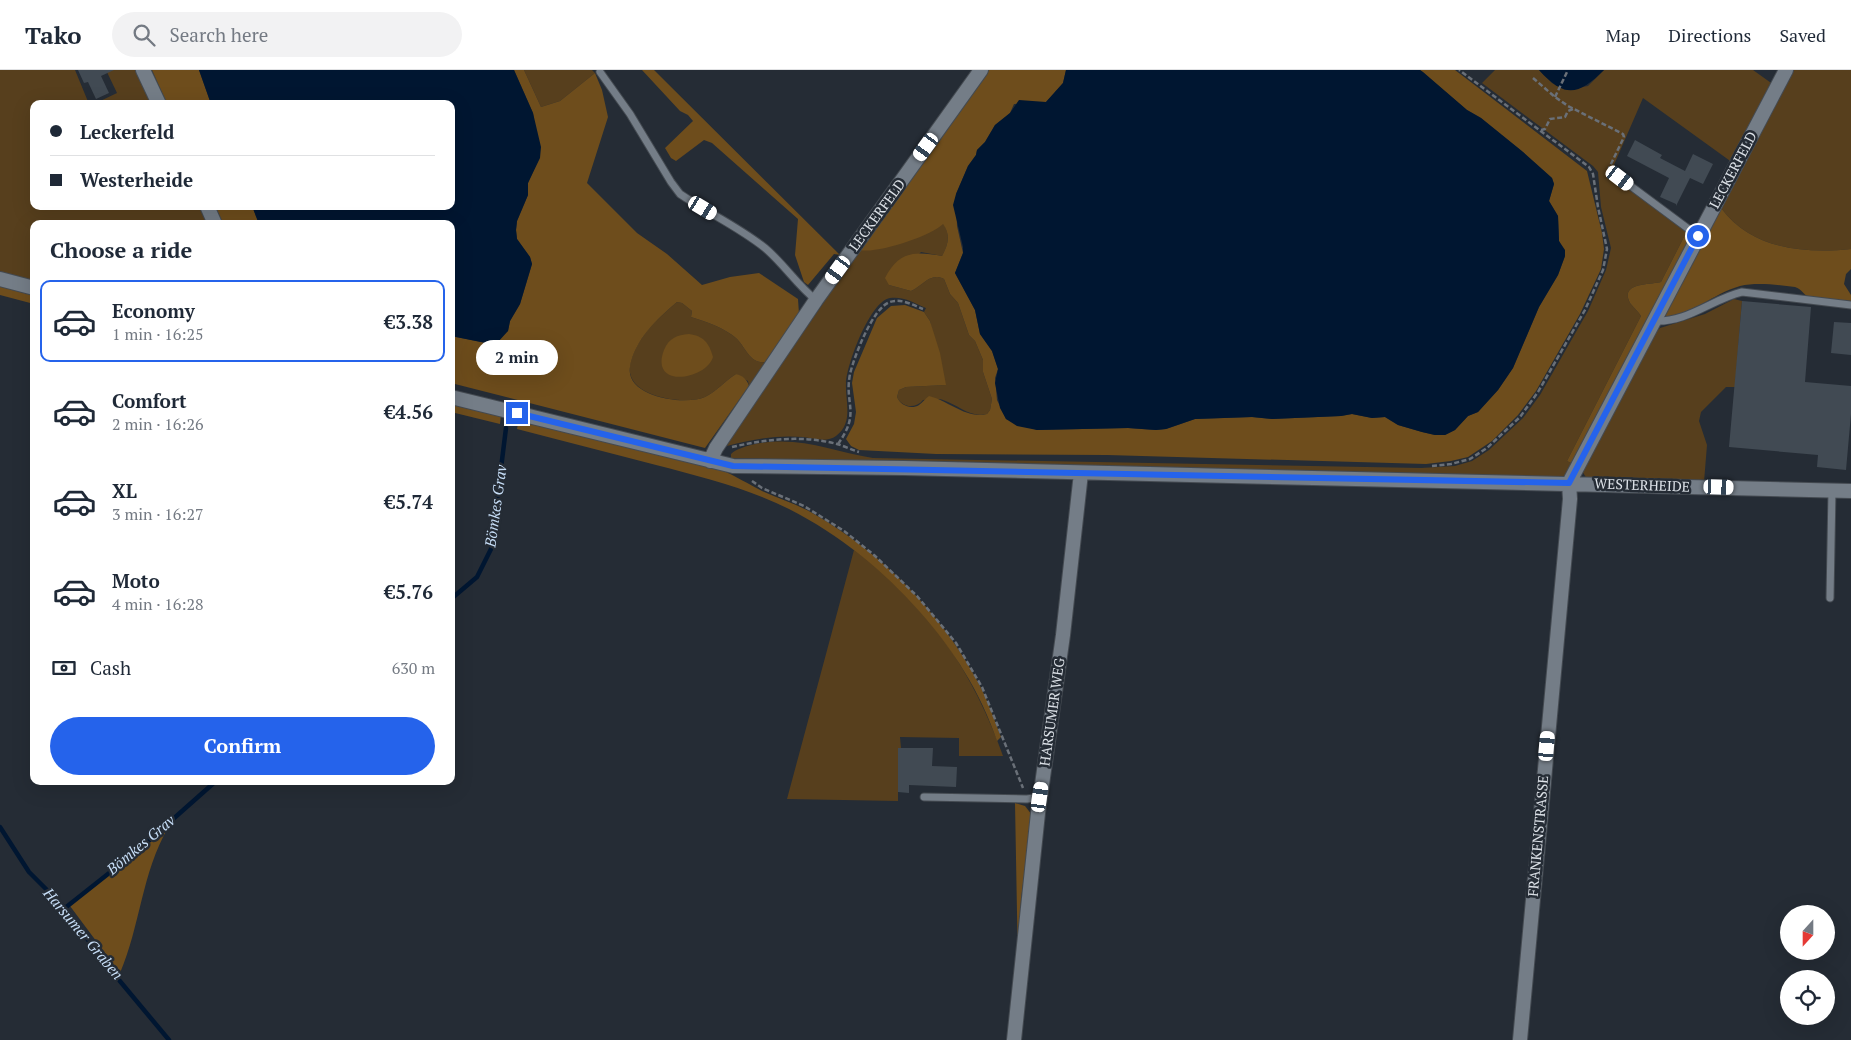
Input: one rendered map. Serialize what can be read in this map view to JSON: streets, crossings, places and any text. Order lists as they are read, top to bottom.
{
  "streets": {
    "street": [
      "LECKERFELD",
      "WESTERHEIDE",
      "HARSUMER WEG",
      "FRANKENSTRASSE"
    ]
  },
  "crossings": [
    ["LECKERFELD", "WESTERHEIDE"],
    ["LECKERFELD", "FRANKENSTRASSE"],
    ["WESTERHEIDE", "HARSUMER WEG"],
    ["WESTERHEIDE", "FRANKENSTRASSE"]
  ],
  "water": ["Bömkes Grav", "Harsumer Graben"],
  "north": "bottom",
  "page": {
    "header": "Tako",
    "search": "Search here",
    "nav": ["Map", "Directions", "Saved"],
    "banner": ["Leckerfeld", "Westerheide"],
    "heading": "Choose a ride",
    "list": [
      {
        "name": "Economy",
        "note": "1 min · 16:25",
        "value": "€3.38"
      },
      {
        "name": "Comfort",
        "note": "2 min · 16:26",
        "value": "€4.56"
      },
      {
        "name": "XL",
        "note": "3 min · 16:27",
        "value": "€5.74"
      },
      {
        "name": "Moto",
        "note": "4 min · 16:28",
        "value": "€5.76"
      }
    ],
    "bubble": "2 min",
    "pay": ["Cash", "630 m"],
    "buttons": "Confirm"
  }
}
